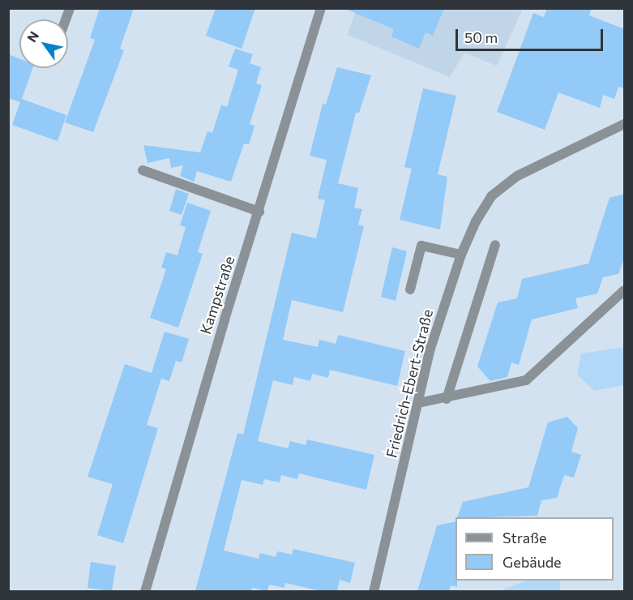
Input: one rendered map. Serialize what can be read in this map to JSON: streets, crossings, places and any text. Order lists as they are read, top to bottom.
{
  "streets": {
    "street": ["Kampstraße", "Friedrich-Ebert-Straße"]
  },
  "legend": ["Straße", "Gebäude"],
  "scale_bar": "50 m",
  "north": "top left"
}
